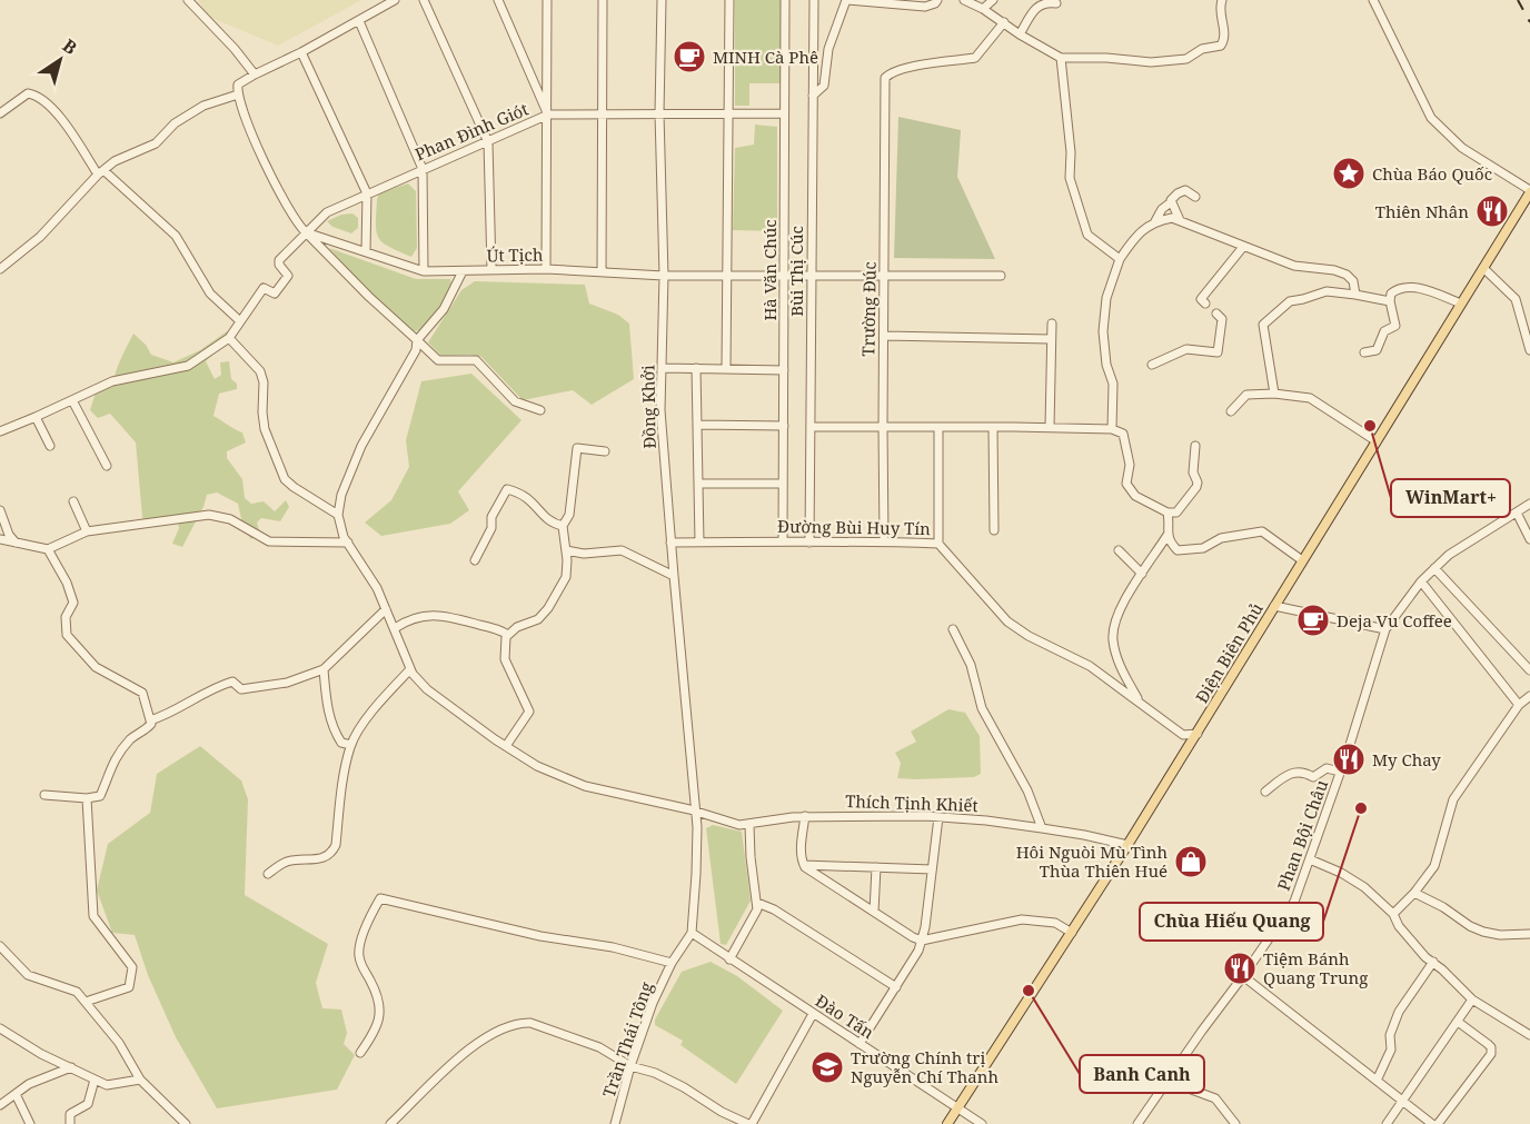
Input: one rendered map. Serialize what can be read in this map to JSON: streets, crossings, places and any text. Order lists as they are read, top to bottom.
{
  "streets": {
    "main road": ["Điện Biên Phủ"],
    "street": [
      "Phan Đình Giót",
      "Út Tịch",
      "Hà Văn Chúc",
      "Bùi Thị Cúc",
      "Trường Đúc",
      "Đồng Khởi",
      "Đường Bùi Huy Tín",
      "Thích Tịnh Khiết",
      "Phan Bội Châu",
      "Đào Tấn",
      "Trần Thái Tông"
    ]
  },
  "crossings": [
    ["Phan Đình Giót", "Út Tịch"],
    ["Phan Đình Giót", "Hà Văn Chúc"],
    ["Phan Đình Giót", "Đồng Khởi"],
    ["Út Tịch", "Hà Văn Chúc"],
    ["Út Tịch", "Bùi Thị Cúc"],
    ["Út Tịch", "Trường Đúc"],
    ["Út Tịch", "Đồng Khởi"],
    ["Hà Văn Chúc", "Đường Bùi Huy Tín"],
    ["Bùi Thị Cúc", "Đường Bùi Huy Tín"],
    ["Trường Đúc", "Đường Bùi Huy Tín"],
    ["Đồng Khởi", "Đường Bùi Huy Tín"],
    ["Đồng Khởi", "Thích Tịnh Khiết"],
    ["Đồng Khởi", "Trần Thái Tông"],
    ["Đường Bùi Huy Tín", "Điện Biên Phủ"],
    ["Điện Biên Phủ", "Thích Tịnh Khiết"],
    ["Điện Biên Phủ", "Đào Tấn"],
    ["Thích Tịnh Khiết", "Trần Thái Tông"],
    ["Đào Tấn", "Trần Thái Tông"]
  ],
  "places": {
    "cafe": ["MINH Cà Phê", "Deja Vu Coffee"],
    "place": ["Chùa Báo Quốc"],
    "restaurant": ["Thiên Nhân", "My Chay", "Tiệm Bánh Quang Trung"],
    "other": ["WinMart+", "Chùa Hiếu Quang", "Banh Canh"],
    "shop": ["Hôi Nguòi Mù Tình Thùa Thiên Hué"],
    "school or university": ["Trường Chính trị Nguyễn Chí Thanh"]
  },
  "north": "top right"
}
